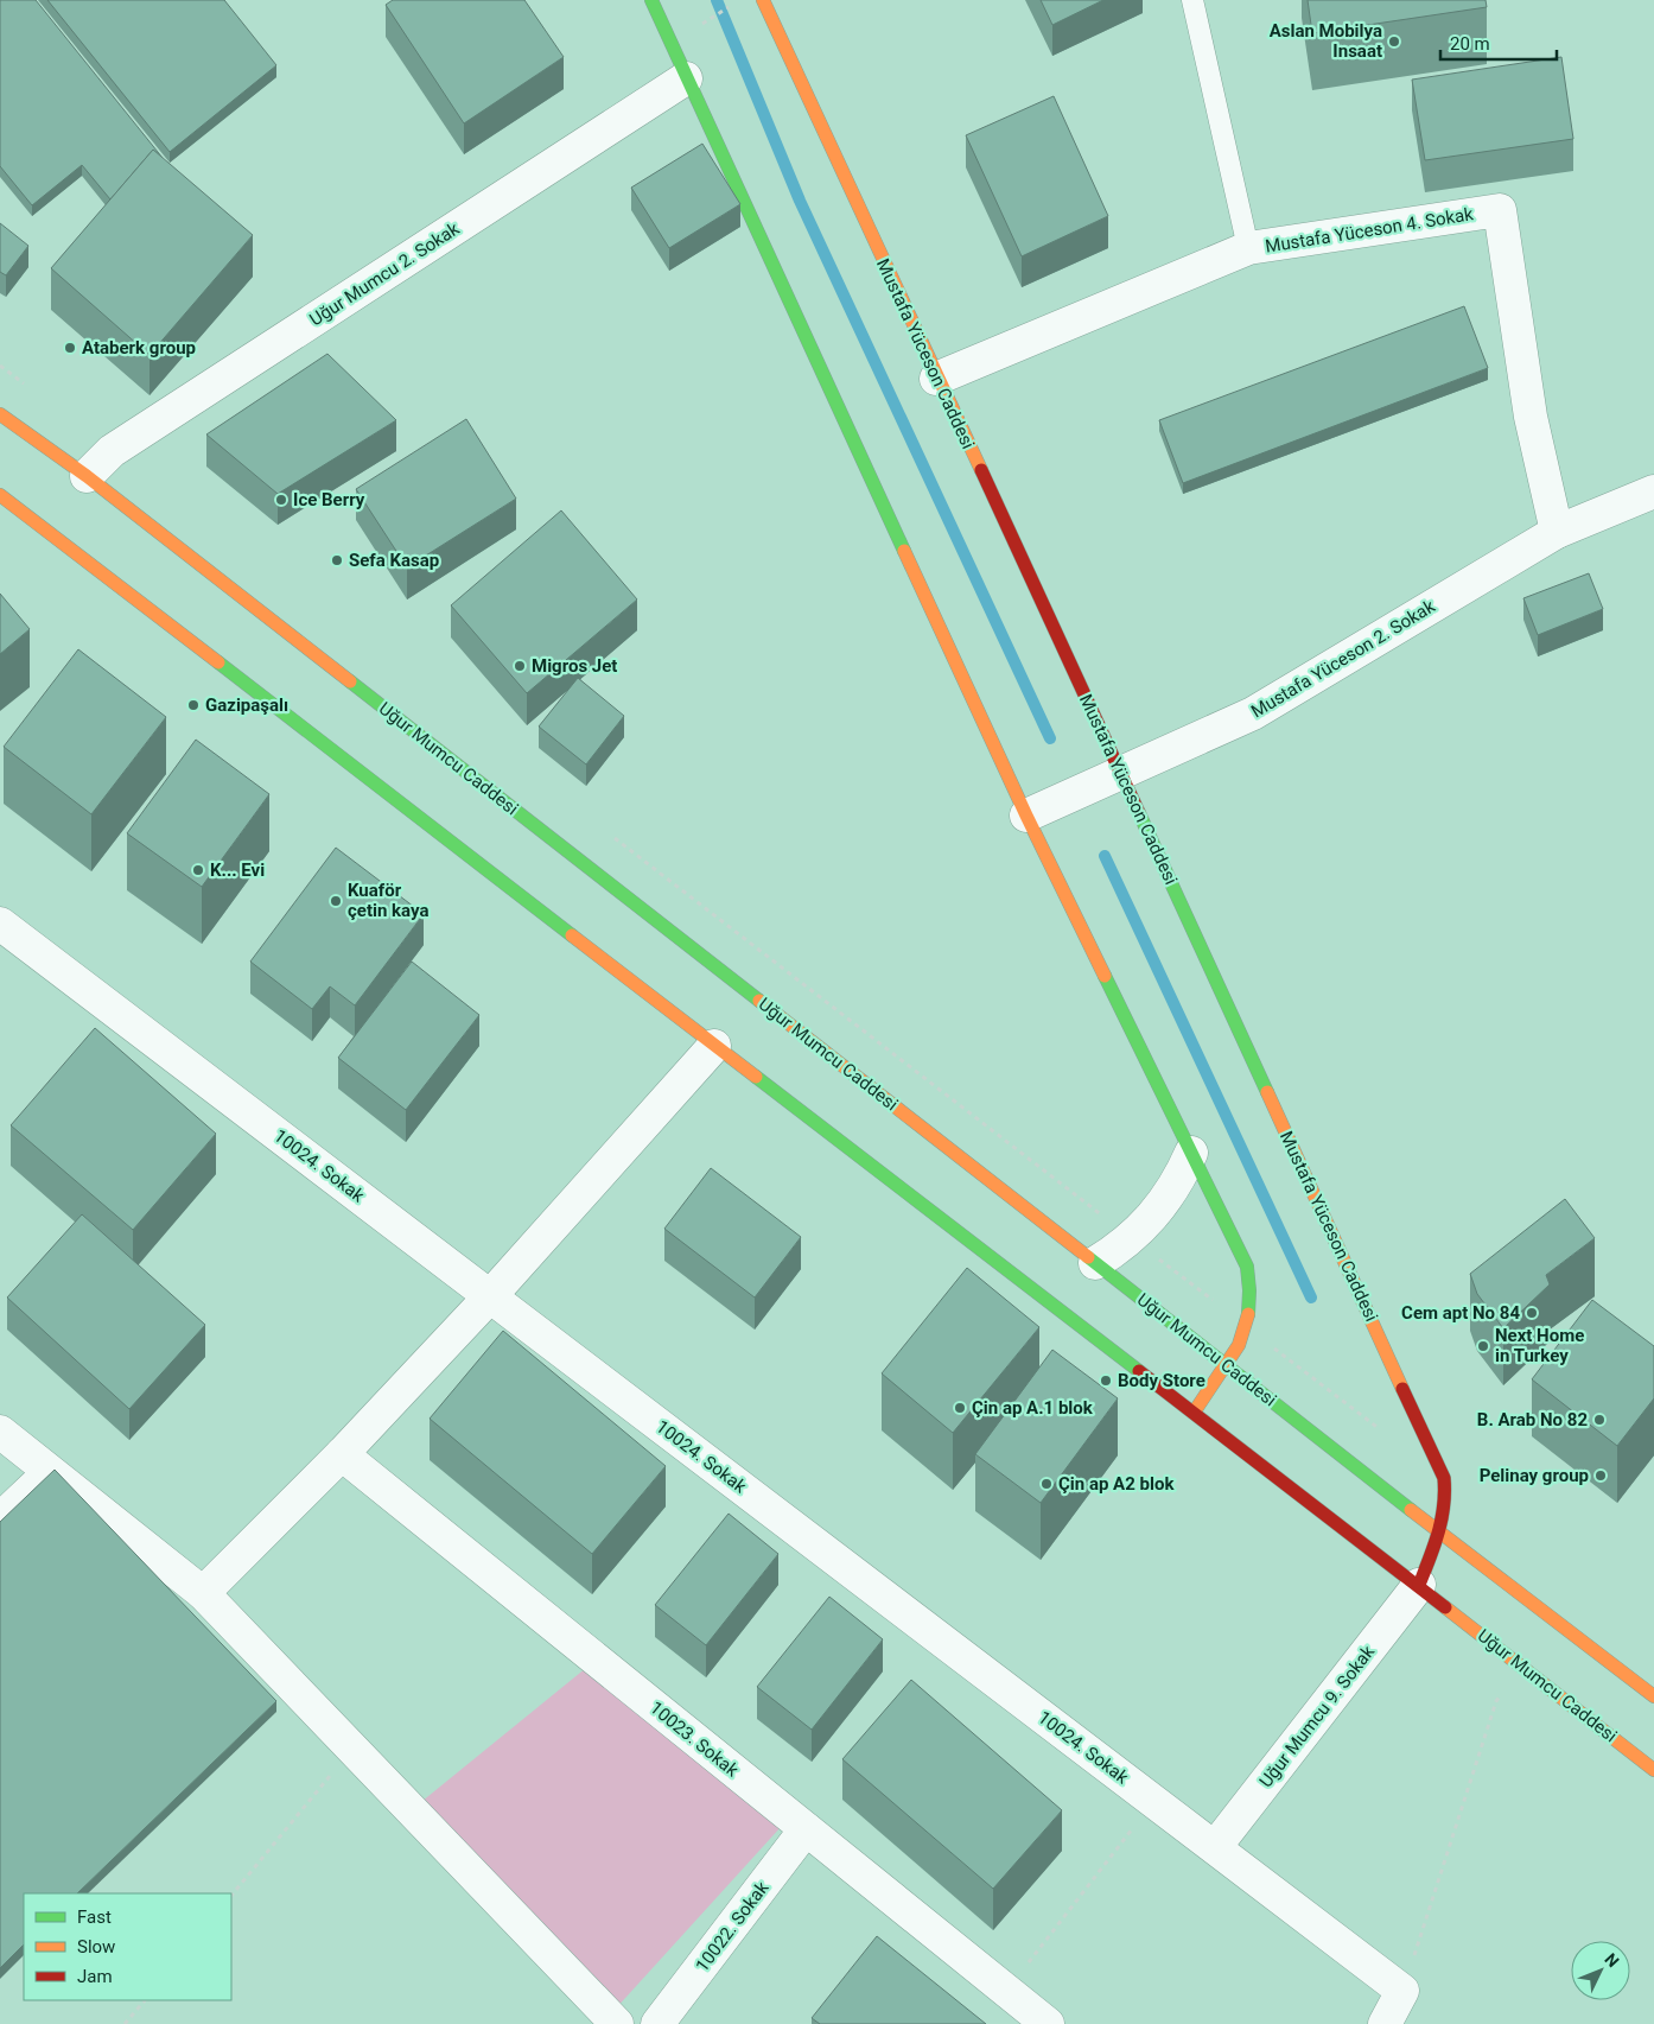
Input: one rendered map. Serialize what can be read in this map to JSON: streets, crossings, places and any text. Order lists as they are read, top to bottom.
{
  "streets": {
    "main road": ["Mustafa Yüceson Caddesi", "Uğur Mumcu Caddesi"],
    "street": [
      "Mustafa Yüceson 4. Sokak",
      "Uğur Mumcu 2. Sokak",
      "Mustafa Yüceson 2. Sokak",
      "10024. Sokak",
      "Uğur Mumcu 9. Sokak",
      "10023. Sokak",
      "10022. Sokak"
    ]
  },
  "crossings": [
    ["Mustafa Yüceson 4. Sokak", "Mustafa Yüceson Caddesi"],
    ["Mustafa Yüceson 4. Sokak", "Mustafa Yüceson 2. Sokak"],
    ["Uğur Mumcu 2. Sokak", "Uğur Mumcu Caddesi"],
    ["Mustafa Yüceson Caddesi", "Mustafa Yüceson 2. Sokak"],
    ["Mustafa Yüceson Caddesi", "Uğur Mumcu Caddesi"],
    ["Mustafa Yüceson Caddesi", "Uğur Mumcu 9. Sokak"],
    ["Uğur Mumcu Caddesi", "Uğur Mumcu 9. Sokak"],
    ["10024. Sokak", "Uğur Mumcu 9. Sokak"],
    ["10023. Sokak", "10022. Sokak"]
  ],
  "places": [
    "Aslan Mobilya Insaat",
    "Ataberk group",
    "Ice Berry",
    "Sefa Kasap",
    "Migros Jet",
    "Gazipaşalı",
    "K... Evi",
    "Kuaför çetin kaya",
    "Cem apt No 84",
    "Next Home in Turkey",
    "Body Store",
    "Çin ap A.1 blok",
    "B. Arab No 82",
    "Pelinay group",
    "Çin ap A2 blok"
  ],
  "legend": ["Fast", "Slow", "Jam"],
  "scale_bar": "20 m",
  "north": "top right"
}
